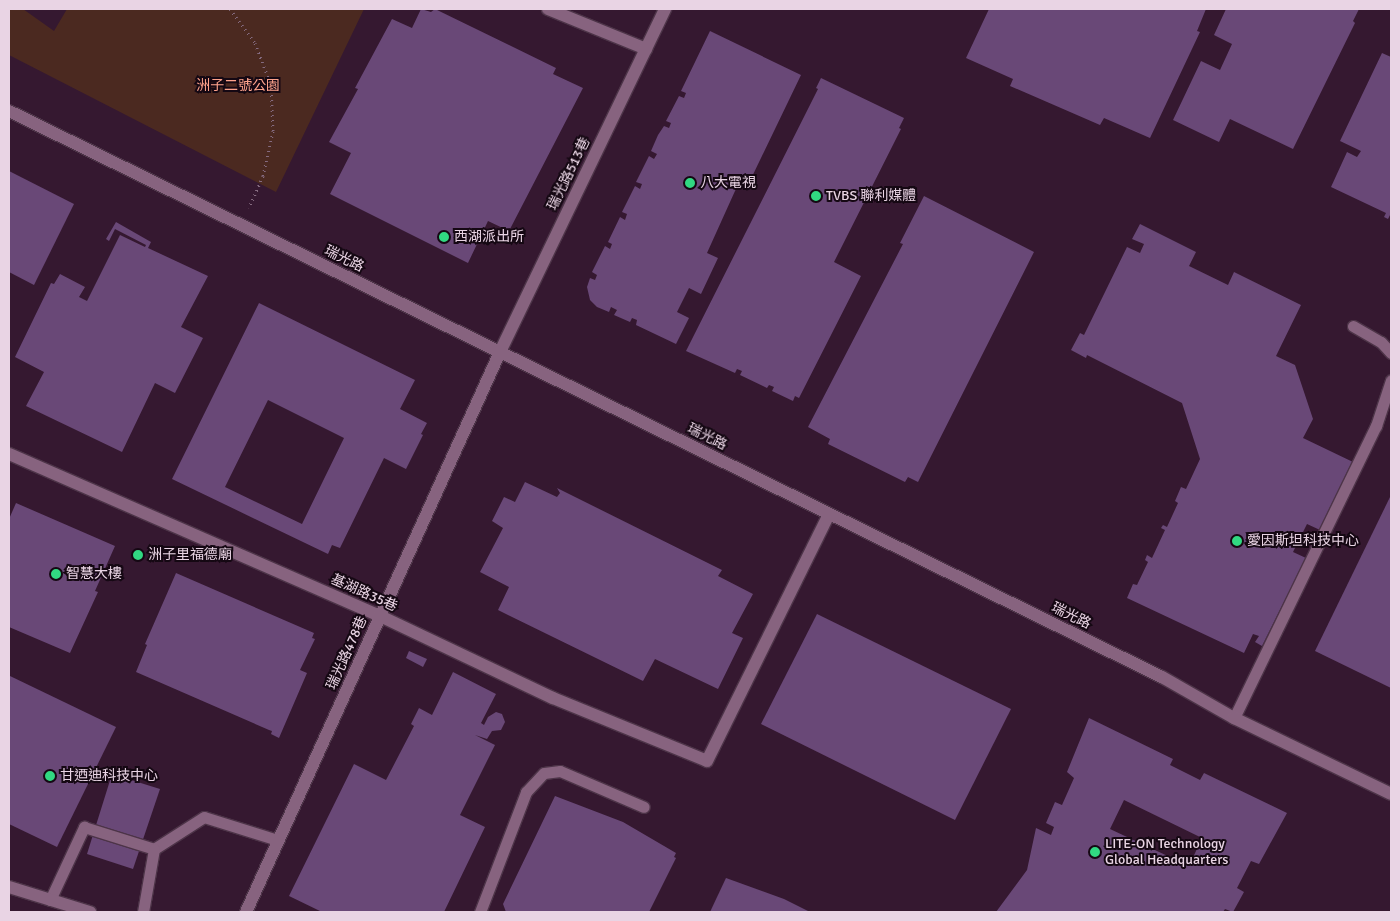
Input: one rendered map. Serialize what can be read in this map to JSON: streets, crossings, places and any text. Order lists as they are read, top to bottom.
{
  "streets": {
    "street": [
      "瑞光路513巷",
      "瑞光路",
      "基湖路35巷",
      "瑞光路478巷"
    ]
  },
  "crossings": [
    ["瑞光路513巷", "瑞光路"],
    ["瑞光路513巷", "瑞光路478巷"],
    ["瑞光路", "基湖路35巷"],
    ["瑞光路", "瑞光路478巷"],
    ["基湖路35巷", "瑞光路478巷"]
  ],
  "parks": ["洲子二號公園"],
  "places": [
    "八大電視",
    "TVBS 聯利媒體",
    "西湖派出所",
    "愛因斯坦科技中心",
    "洲子里福德廟",
    "智慧大樓",
    "甘迺迪科技中心",
    "LITE-ON Technology Global Headquarters"
  ]
}
